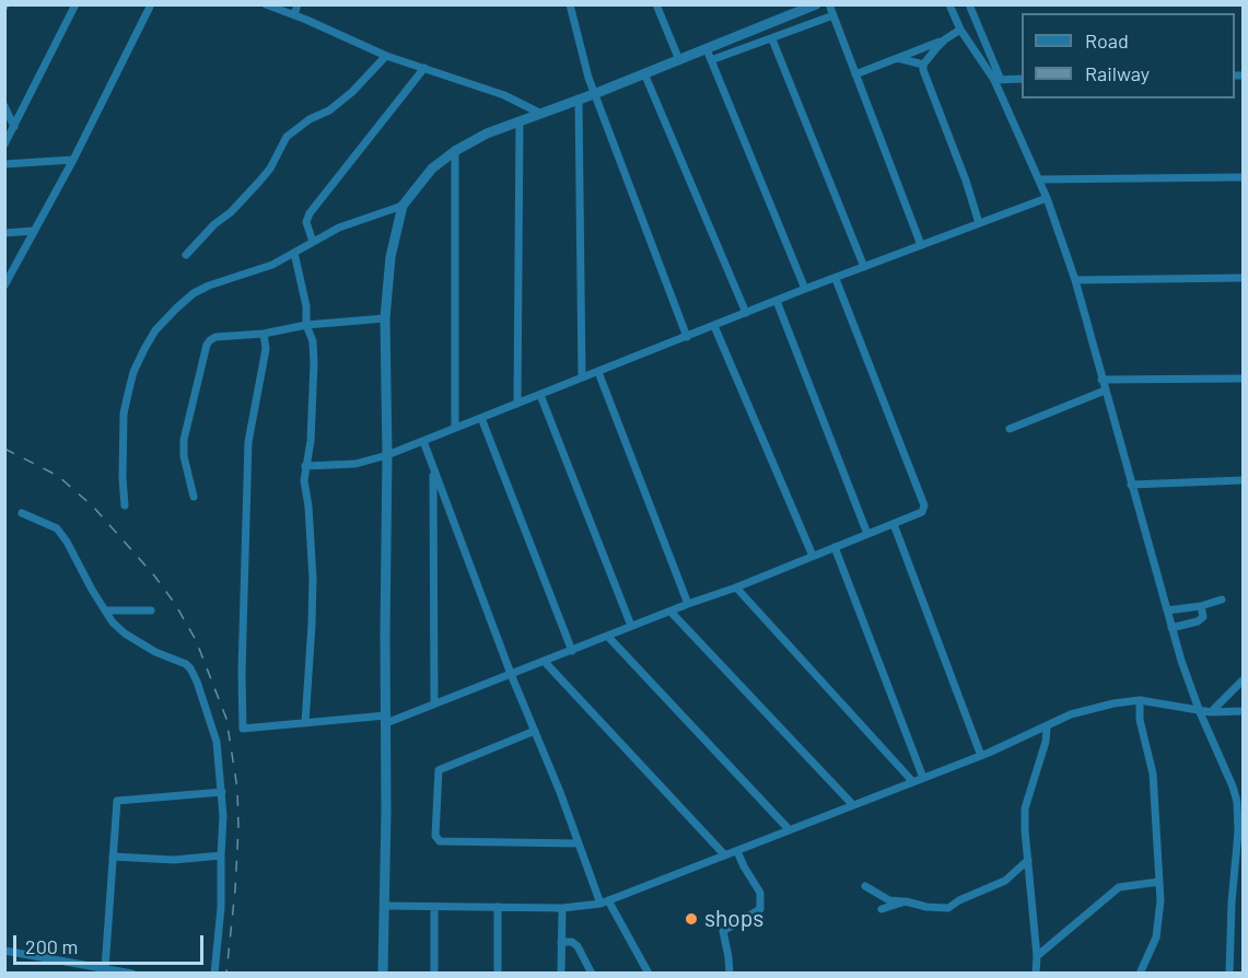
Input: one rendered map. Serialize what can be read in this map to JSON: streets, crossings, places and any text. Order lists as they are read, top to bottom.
{
  "places": ["shops"],
  "legend": ["Road", "Railway"],
  "scale_bar": "200 m"
}
